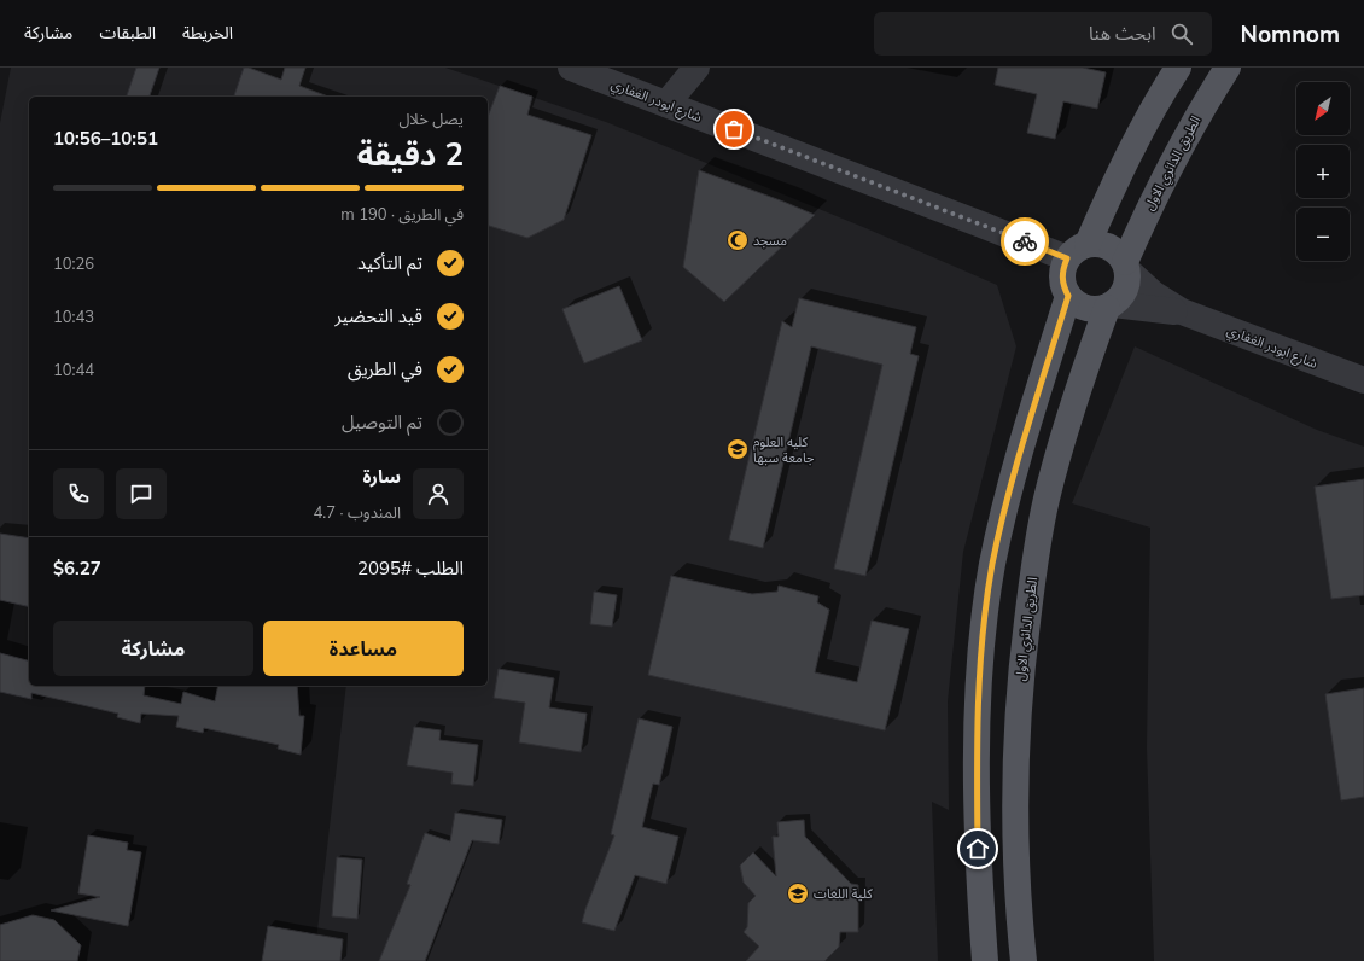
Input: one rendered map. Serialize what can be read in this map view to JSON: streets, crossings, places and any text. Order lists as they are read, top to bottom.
{
  "streets": {
    "main road": ["الطريق الدائري الاول"],
    "street": ["شارع ابودر الغفاري"]
  },
  "crossings": [
    ["شارع ابودر الغفاري", "الطريق الدائري الاول"]
  ],
  "places": {
    "mosque": ["مسجد"],
    "school or university": ["كليه العلوم جامعة سبها", "كلية اللغات"]
  },
  "north": "bottom left",
  "page": {
    "header": "Nomnom",
    "search": "ابحث هنا",
    "nav": ["الخريطة", "الطبقات", "مشاركة"],
    "map_buttons": ["+", "−"],
    "heading": ["2 دقيقة", "يصل خلال", "10:51–10:56"],
    "panel": [
      "سارة",
      "المندوب · 4.7",
      "الطلب #2095",
      "$6.27"
    ],
    "bar": "في الطريق · 190 m",
    "list": [
      ["تم التأكيد", "10:26"],
      ["قيد التحضير", "10:43"],
      ["في الطريق", "10:44"],
      "تم التوصيل"
    ],
    "buttons": ["مساعدة", "مشاركة"]
  }
}
